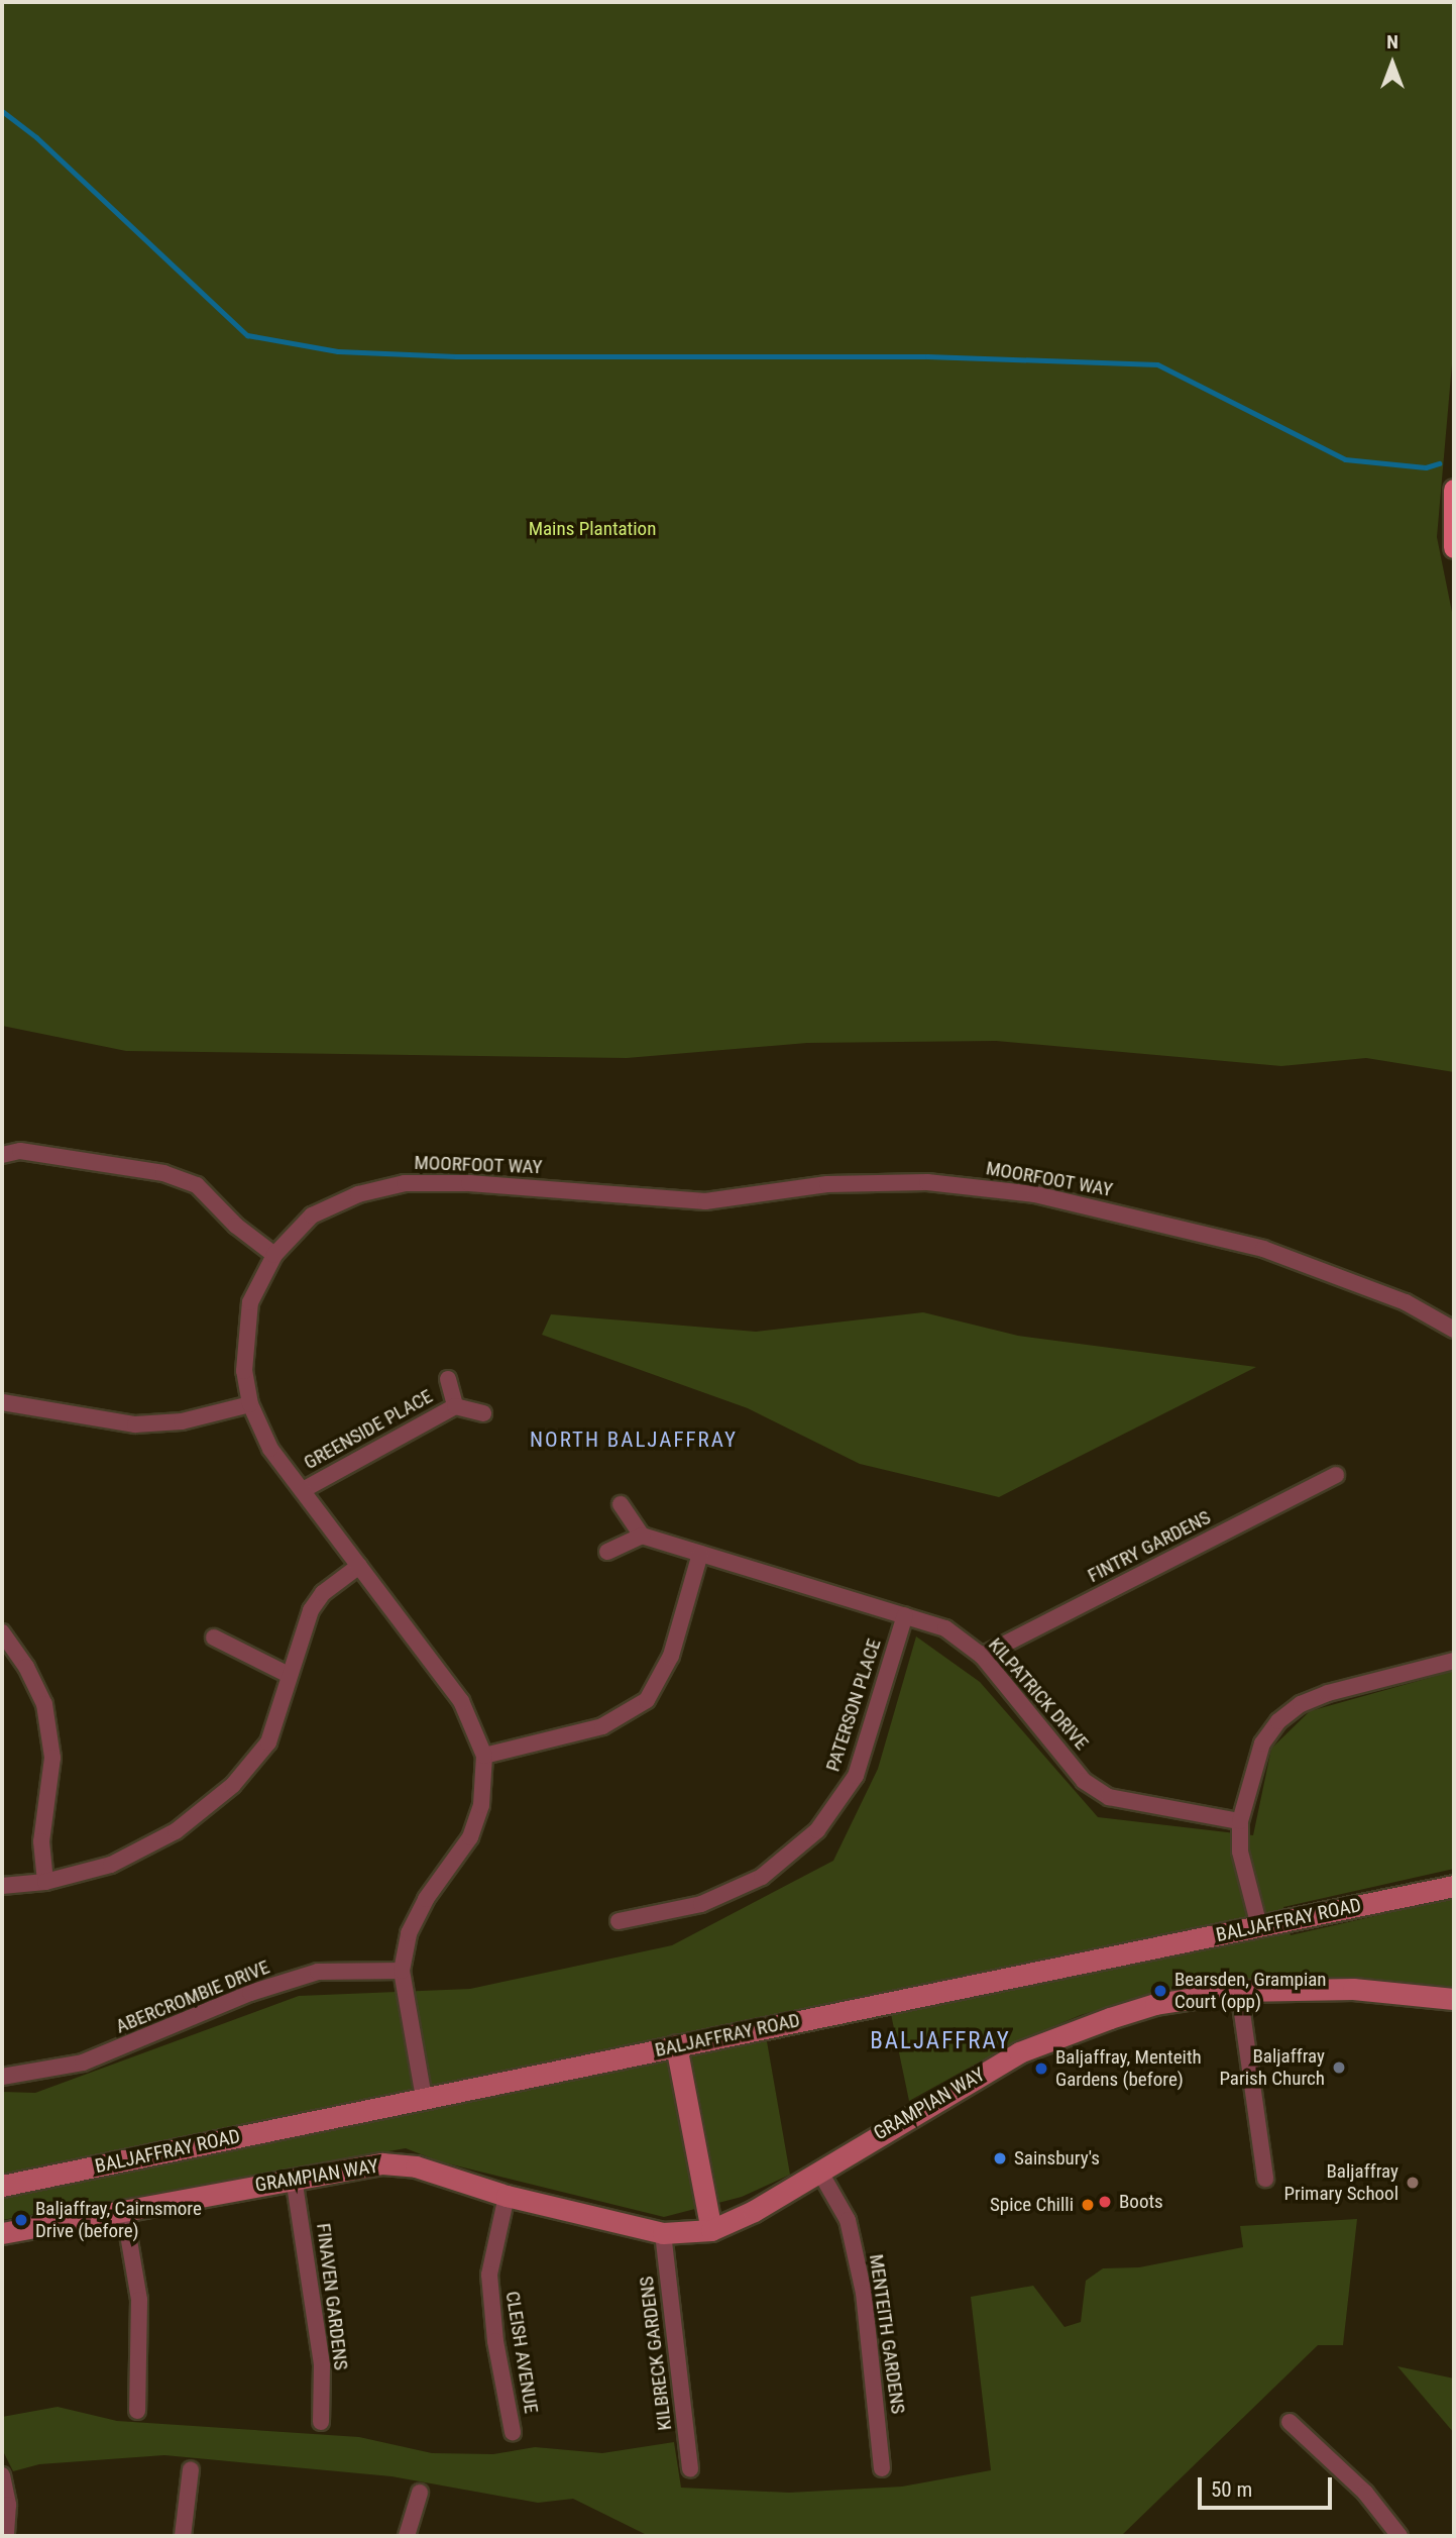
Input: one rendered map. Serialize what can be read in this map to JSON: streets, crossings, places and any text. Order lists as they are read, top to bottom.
{
  "streets": {
    "street": [
      "MOORFOOT WAY",
      "GREENSIDE PLACE",
      "FINTRY GARDENS",
      "KILPATRICK DRIVE",
      "PATERSON PLACE",
      "BALJAFFRAY ROAD",
      "ABERCROMBIE DRIVE",
      "GRAMPIAN WAY",
      "FINAVEN GARDENS",
      "MENTEITH GARDENS",
      "CLEISH AVENUE",
      "KILBRECK GARDENS"
    ]
  },
  "crossings": [
    ["MOORFOOT WAY", "GREENSIDE PLACE"],
    ["MOORFOOT WAY", "BALJAFFRAY ROAD"],
    ["MOORFOOT WAY", "ABERCROMBIE DRIVE"],
    ["FINTRY GARDENS", "KILPATRICK DRIVE"],
    ["KILPATRICK DRIVE", "PATERSON PLACE"],
    ["GRAMPIAN WAY", "FINAVEN GARDENS"],
    ["GRAMPIAN WAY", "MENTEITH GARDENS"],
    ["GRAMPIAN WAY", "CLEISH AVENUE"],
    ["GRAMPIAN WAY", "KILBRECK GARDENS"]
  ],
  "districts": ["NORTH BALJAFFRAY", "BALJAFFRAY"],
  "parks": ["Mains Plantation"],
  "places": [
    "Bearsden, Grampian Court (opp)",
    "Baljaffray Parish Church",
    "Baljaffray, Menteith Gardens (before)",
    "Sainsbury's",
    "Baljaffray Primary School",
    "Boots",
    "Spice Chilli",
    "Baljaffray, Cairnsmore Drive (before)"
  ],
  "scale_bar": "50 m",
  "north": "top"
}
